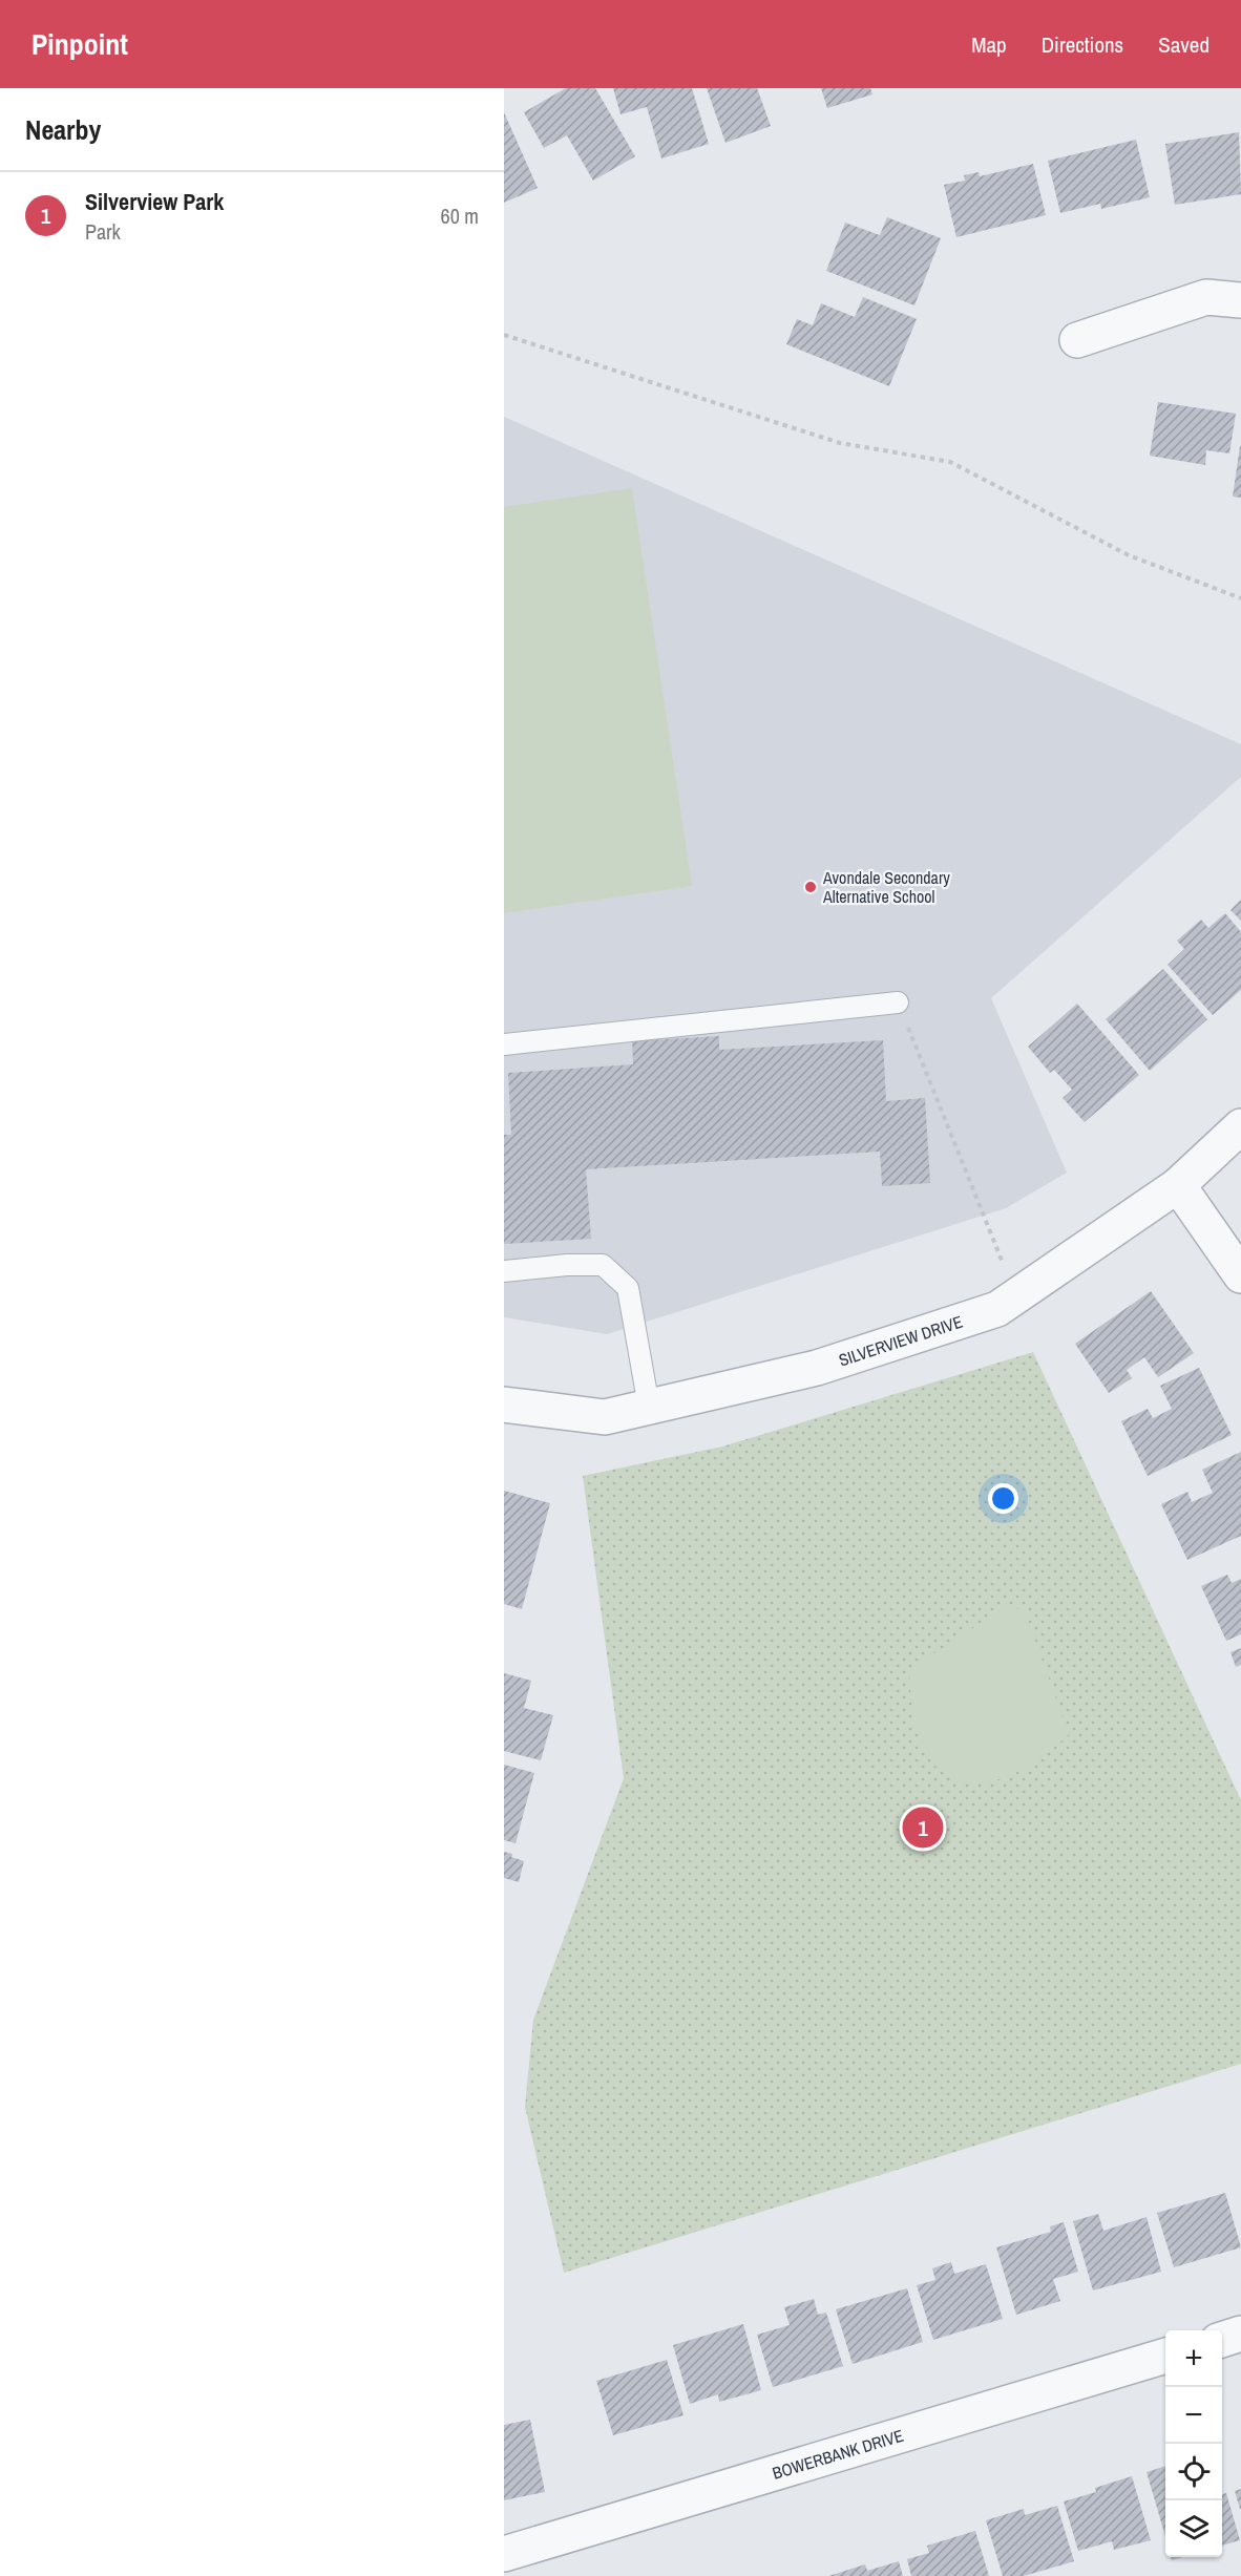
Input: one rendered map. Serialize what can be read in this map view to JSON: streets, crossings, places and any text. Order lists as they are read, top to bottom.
{
  "streets": {
    "street": ["SILVERVIEW DRIVE", "BOWERBANK DRIVE"]
  },
  "places": ["Avondale Secondary Alternative School"],
  "page": {
    "header": "Pinpoint",
    "nav": ["Map", "Directions", "Saved"],
    "heading": "Nearby",
    "list": [
      {
        "mark": "1",
        "name": "Silverview Park",
        "note": "Park",
        "value": "60 m"
      }
    ],
    "pins": "1",
    "map_buttons": ["+", "−"]
  }
}
